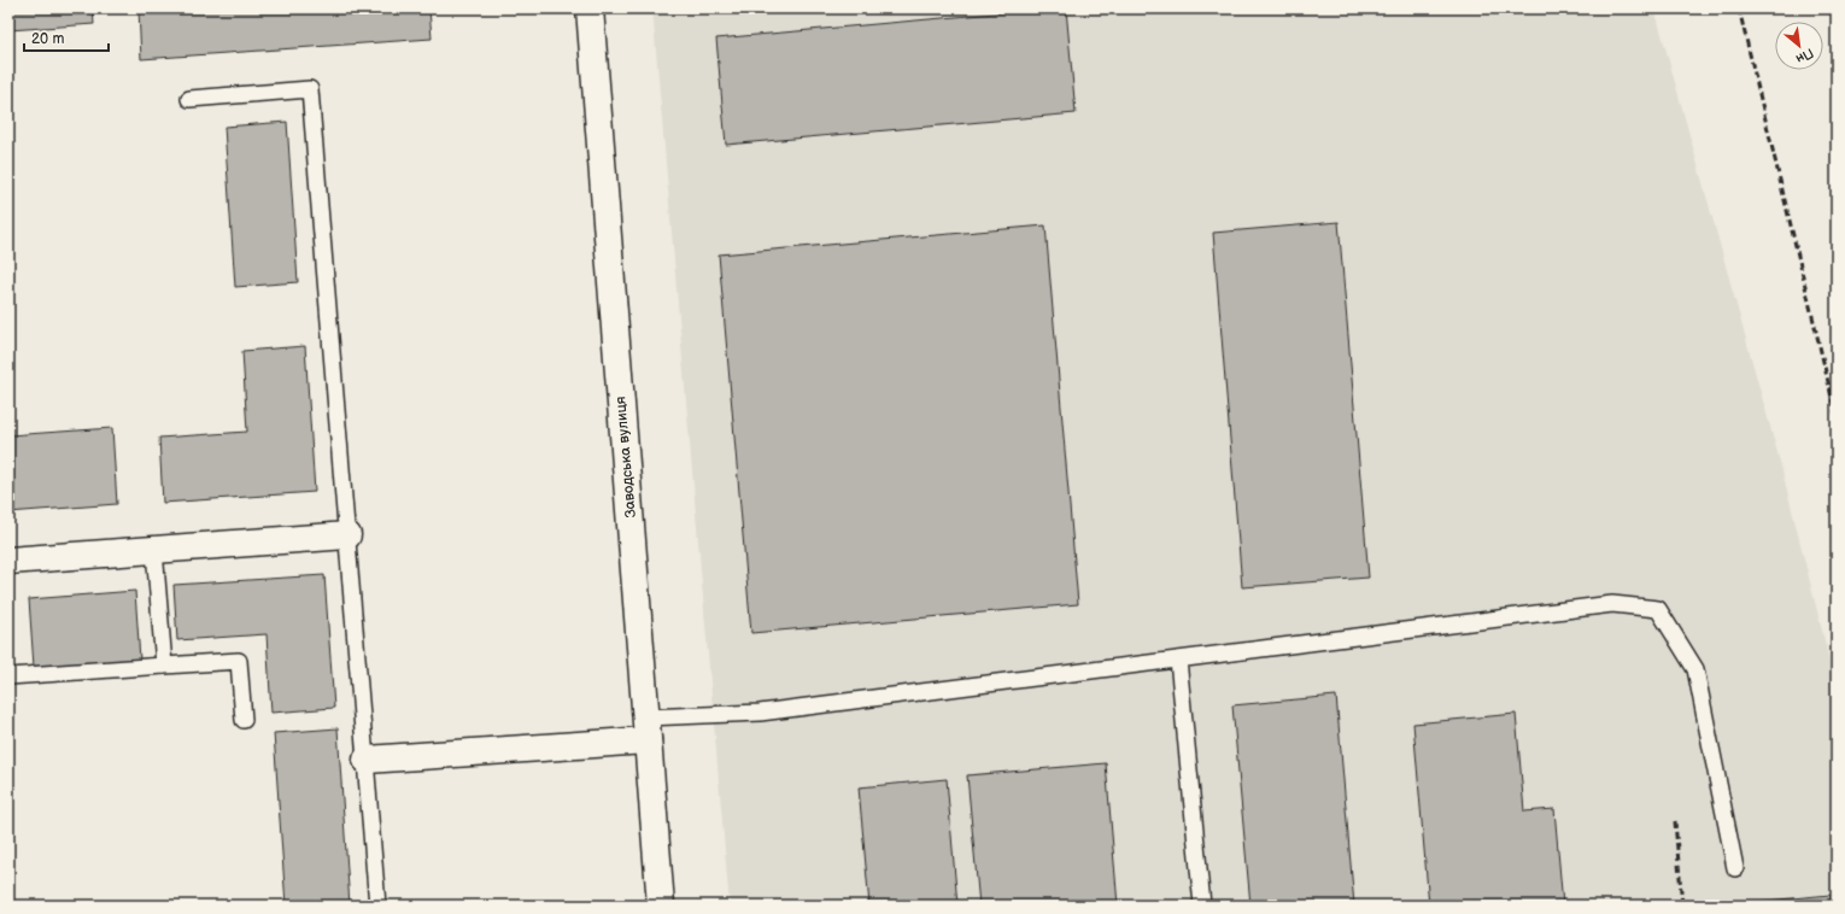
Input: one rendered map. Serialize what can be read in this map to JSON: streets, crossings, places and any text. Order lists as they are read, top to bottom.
{
  "streets": {
    "main road": ["Заводська вулиця"]
  },
  "scale_bar": "20 m",
  "north": "bottom right"
}
